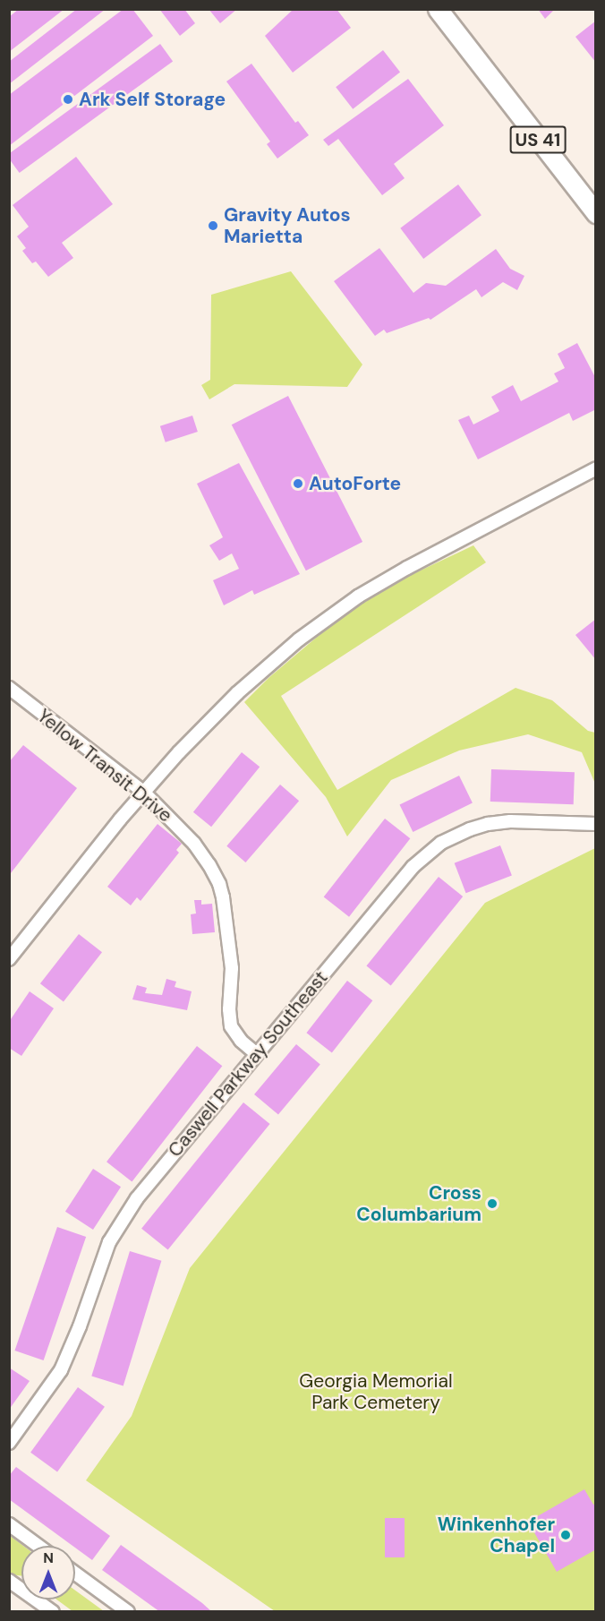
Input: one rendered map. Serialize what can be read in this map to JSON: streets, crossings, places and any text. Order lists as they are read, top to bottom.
{
  "streets": {
    "main road": ["US 41"],
    "street": ["Yellow Transit Drive", "Caswell Parkway Southeast"]
  },
  "crossings": [
    ["Yellow Transit Drive", "Caswell Parkway Southeast"]
  ],
  "parks": ["Georgia Memorial Park Cemetery"],
  "places": [
    "Ark Self Storage",
    "Gravity Autos Marietta",
    "AutoForte",
    "Cross Columbarium",
    "Winkenhofer Chapel"
  ],
  "north": "top"
}
